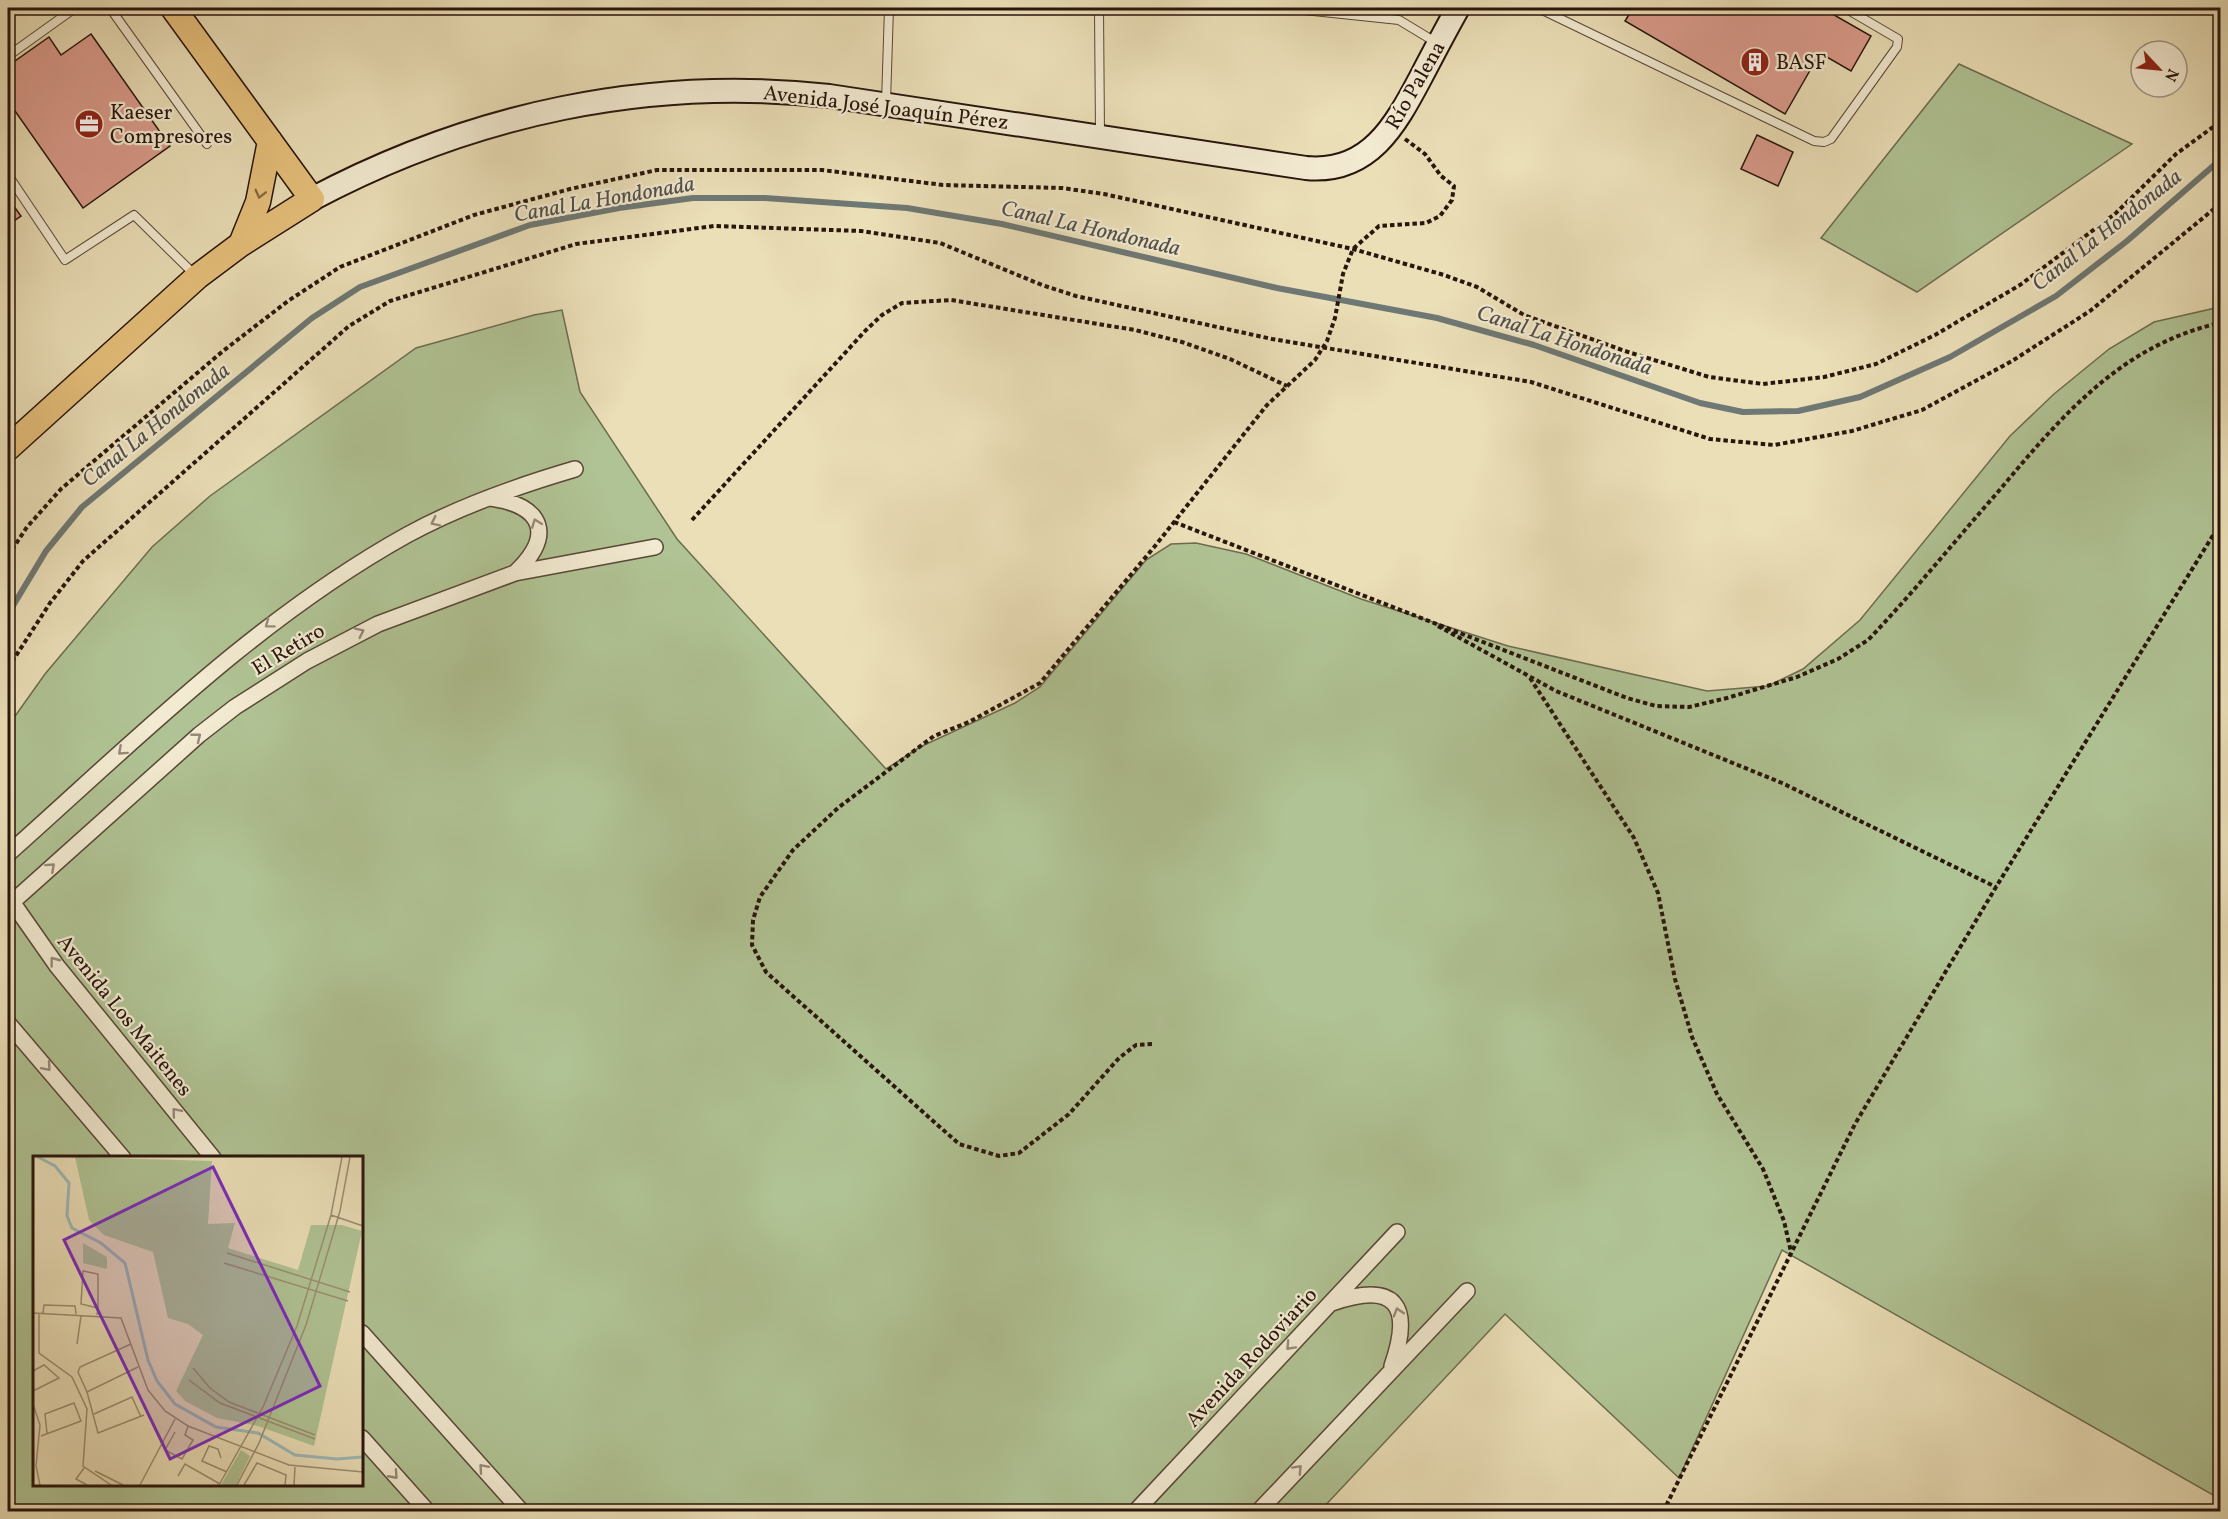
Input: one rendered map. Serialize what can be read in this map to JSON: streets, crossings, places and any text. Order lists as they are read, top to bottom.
{
  "streets": {
    "main road": ["Río Palena", "Avenida José Joaquín Pérez"],
    "street": ["El Retiro", "Avenida Los Maitenes", "Avenida Rodoviario"]
  },
  "crossings": [
    ["Río Palena", "Avenida José Joaquín Pérez"],
    ["El Retiro", "Avenida Los Maitenes"]
  ],
  "water": ["Canal La Hondonada"],
  "places": {
    "building": ["BASF"],
    "office": ["Kaeser Compresores"]
  },
  "north": "bottom right"
}
